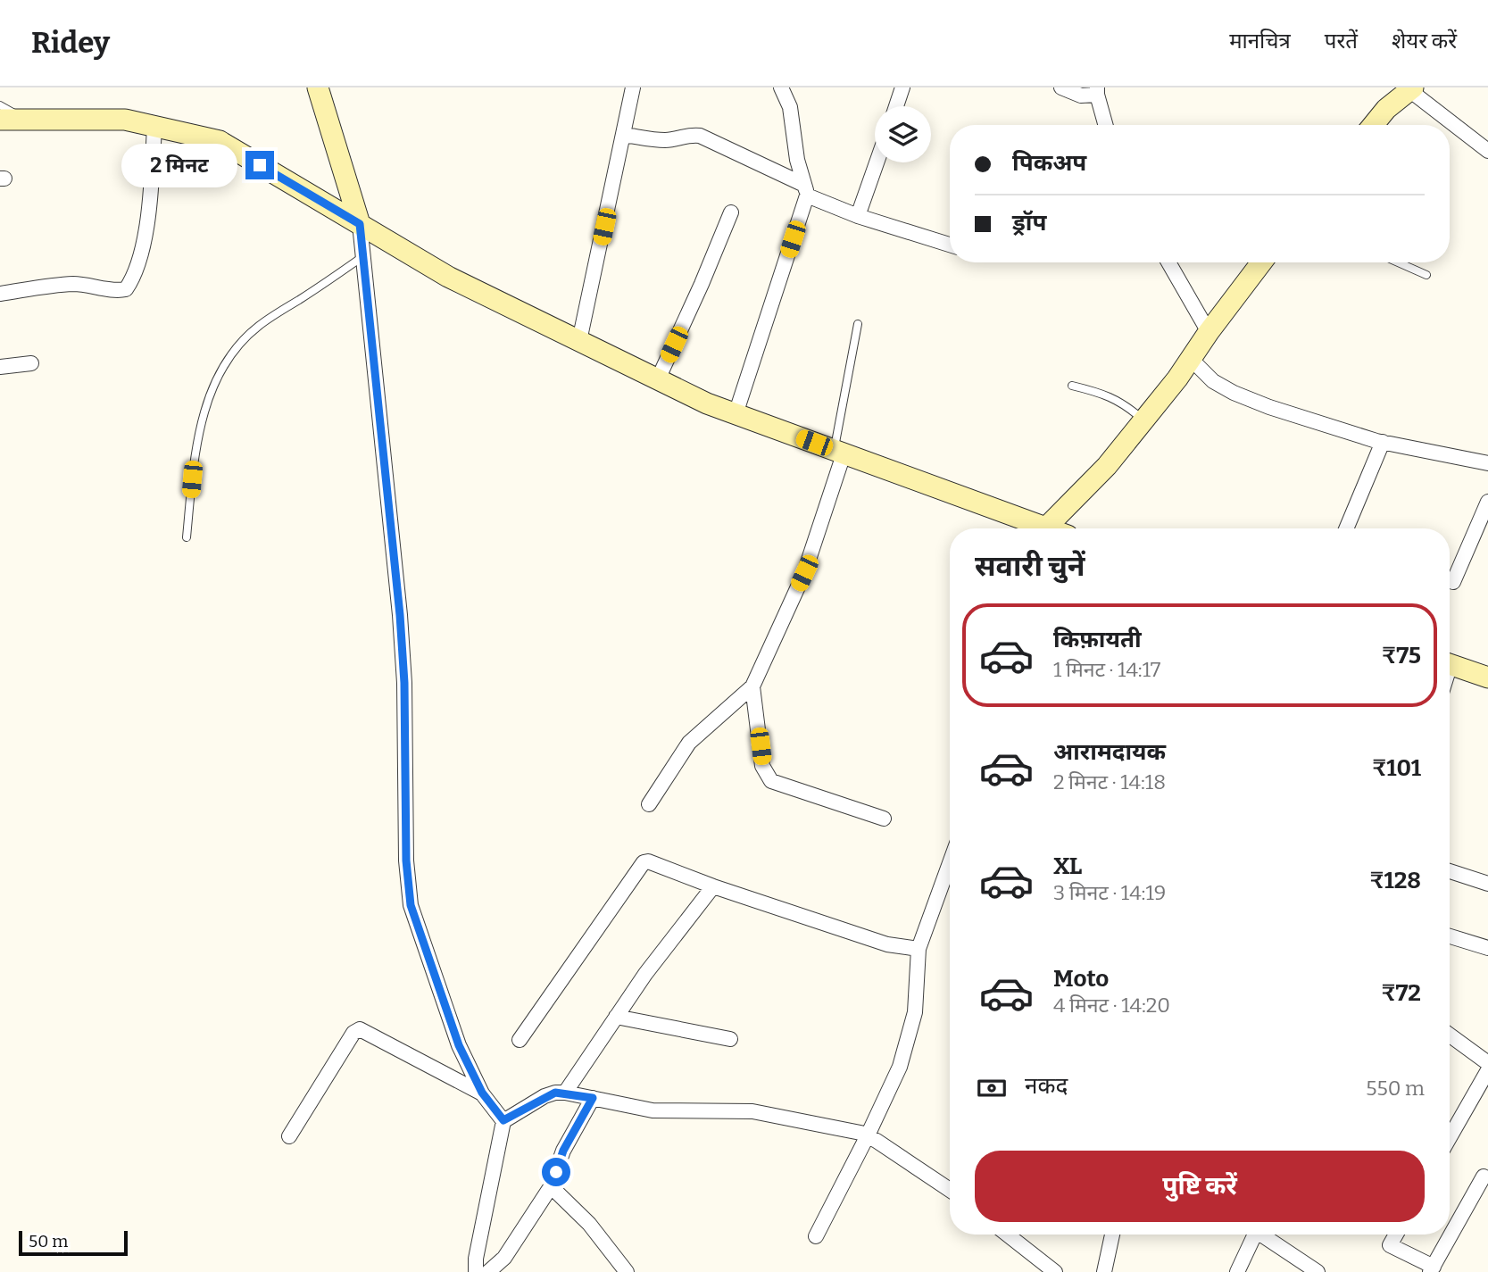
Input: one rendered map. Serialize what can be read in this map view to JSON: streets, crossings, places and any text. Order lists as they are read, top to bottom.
{
  "scale_bar": "50 m",
  "page": {
    "header": "Ridey",
    "nav": ["मानचित्र", "परतें", "शेयर करें"],
    "banner": ["पिकअप", "ड्रॉप"],
    "bubble": "2 मिनट",
    "heading": "सवारी चुनें",
    "list": [
      {
        "name": "किफ़ायती",
        "note": "1 मिनट · 14:17",
        "value": "₹75"
      },
      {
        "name": "आरामदायक",
        "note": "2 मिनट · 14:18",
        "value": "₹101"
      },
      {
        "name": "XL",
        "note": "3 मिनट · 14:19",
        "value": "₹128"
      },
      {
        "name": "Moto",
        "note": "4 मिनट · 14:20",
        "value": "₹72"
      }
    ],
    "pay": ["नकद", "550 m"],
    "buttons": "पुष्टि करें",
    "scale": "50 m"
  }
}
